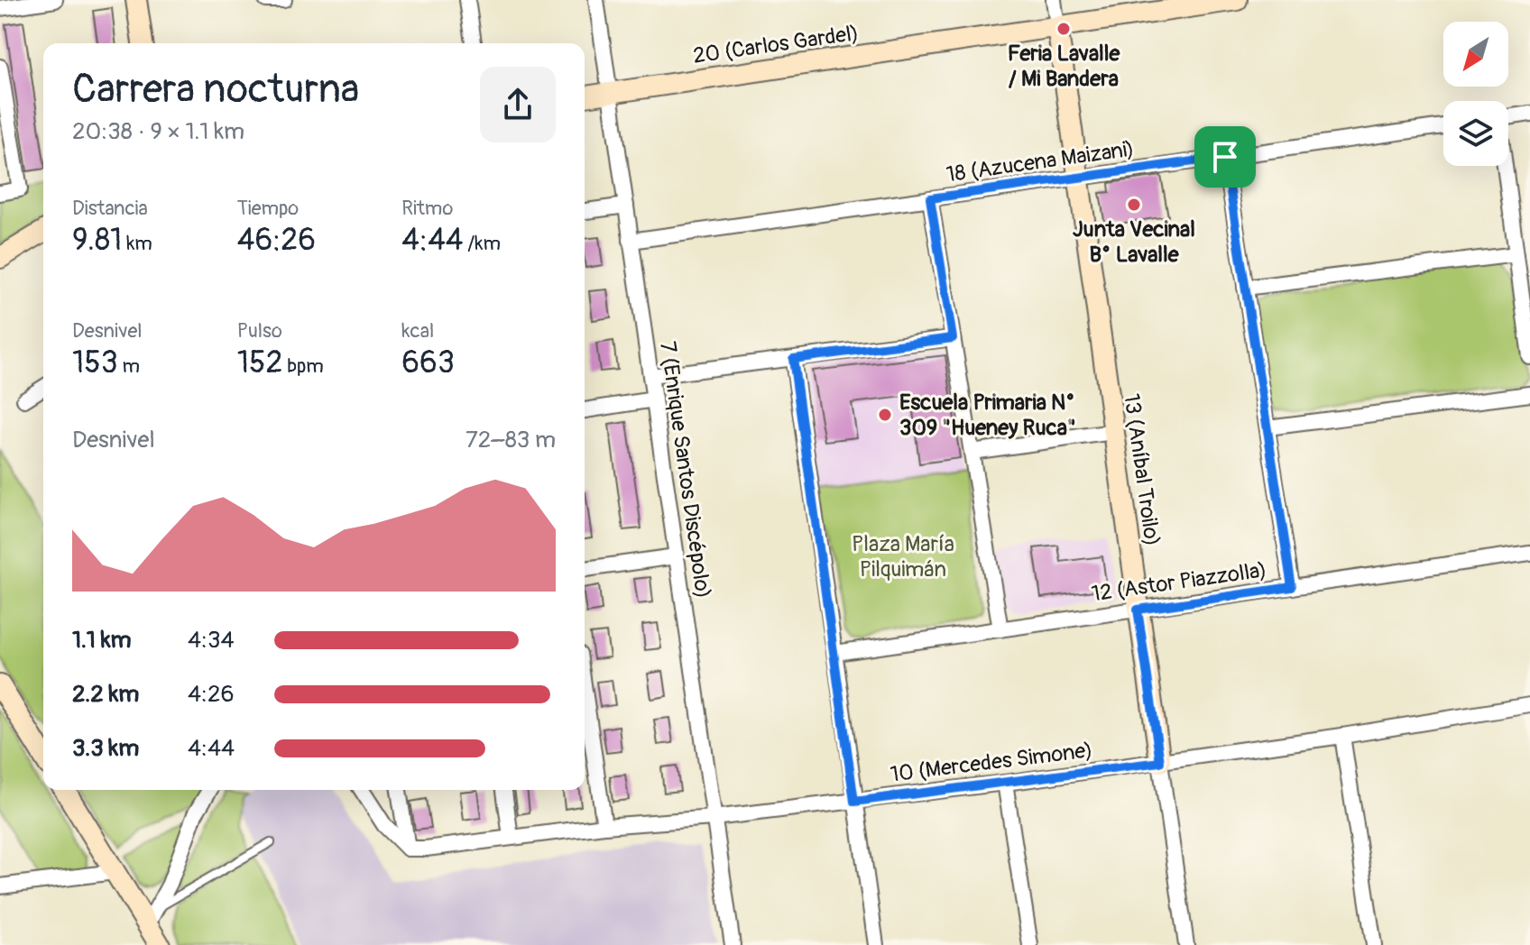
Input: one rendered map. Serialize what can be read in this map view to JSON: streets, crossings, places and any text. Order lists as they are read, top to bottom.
{
  "streets": {
    "street": [
      "20 (Carlos Gardel)",
      "18 (Azucena Maizani)",
      "7 (Enrique Santos Discépolo)",
      "13 (Aníbal Troilo)",
      "12 (Astor Piazzolla)",
      "10 (Mercedes Simone)"
    ]
  },
  "crossings": [
    ["20 (Carlos Gardel)", "7 (Enrique Santos Discépolo)"],
    ["20 (Carlos Gardel)", "13 (Aníbal Troilo)"],
    ["18 (Azucena Maizani)", "7 (Enrique Santos Discépolo)"],
    ["18 (Azucena Maizani)", "13 (Aníbal Troilo)"],
    ["7 (Enrique Santos Discépolo)", "10 (Mercedes Simone)"],
    ["13 (Aníbal Troilo)", "12 (Astor Piazzolla)"],
    ["13 (Aníbal Troilo)", "10 (Mercedes Simone)"]
  ],
  "parks": ["Plaza María Pilquimán"],
  "places": ["Feria Lavalle / Mi Bandera", "Junta Vecinal B° Lavalle", "Escuela Primaria N° 309 \"Hueney Ruca\""],
  "north": "bottom left",
  "page": {
    "heading": ["Carrera nocturna", "20:38 · 9 × 1.1 km"],
    "stats": [
      ["Distancia", "9.81 km"],
      ["Tiempo", "46:26"],
      ["Ritmo", "4:44 /km"],
      ["Desnivel", "153 m"],
      ["Pulso", "152 bpm"],
      ["kcal", "663"]
    ],
    "chart": ["Desnivel", "72–83 m"],
    "list": [
      {
        "name": "1.1 km",
        "note": "4:34"
      },
      {
        "name": "2.2 km",
        "note": "4:26"
      },
      {
        "name": "3.3 km",
        "note": "4:44"
      }
    ]
  }
}
